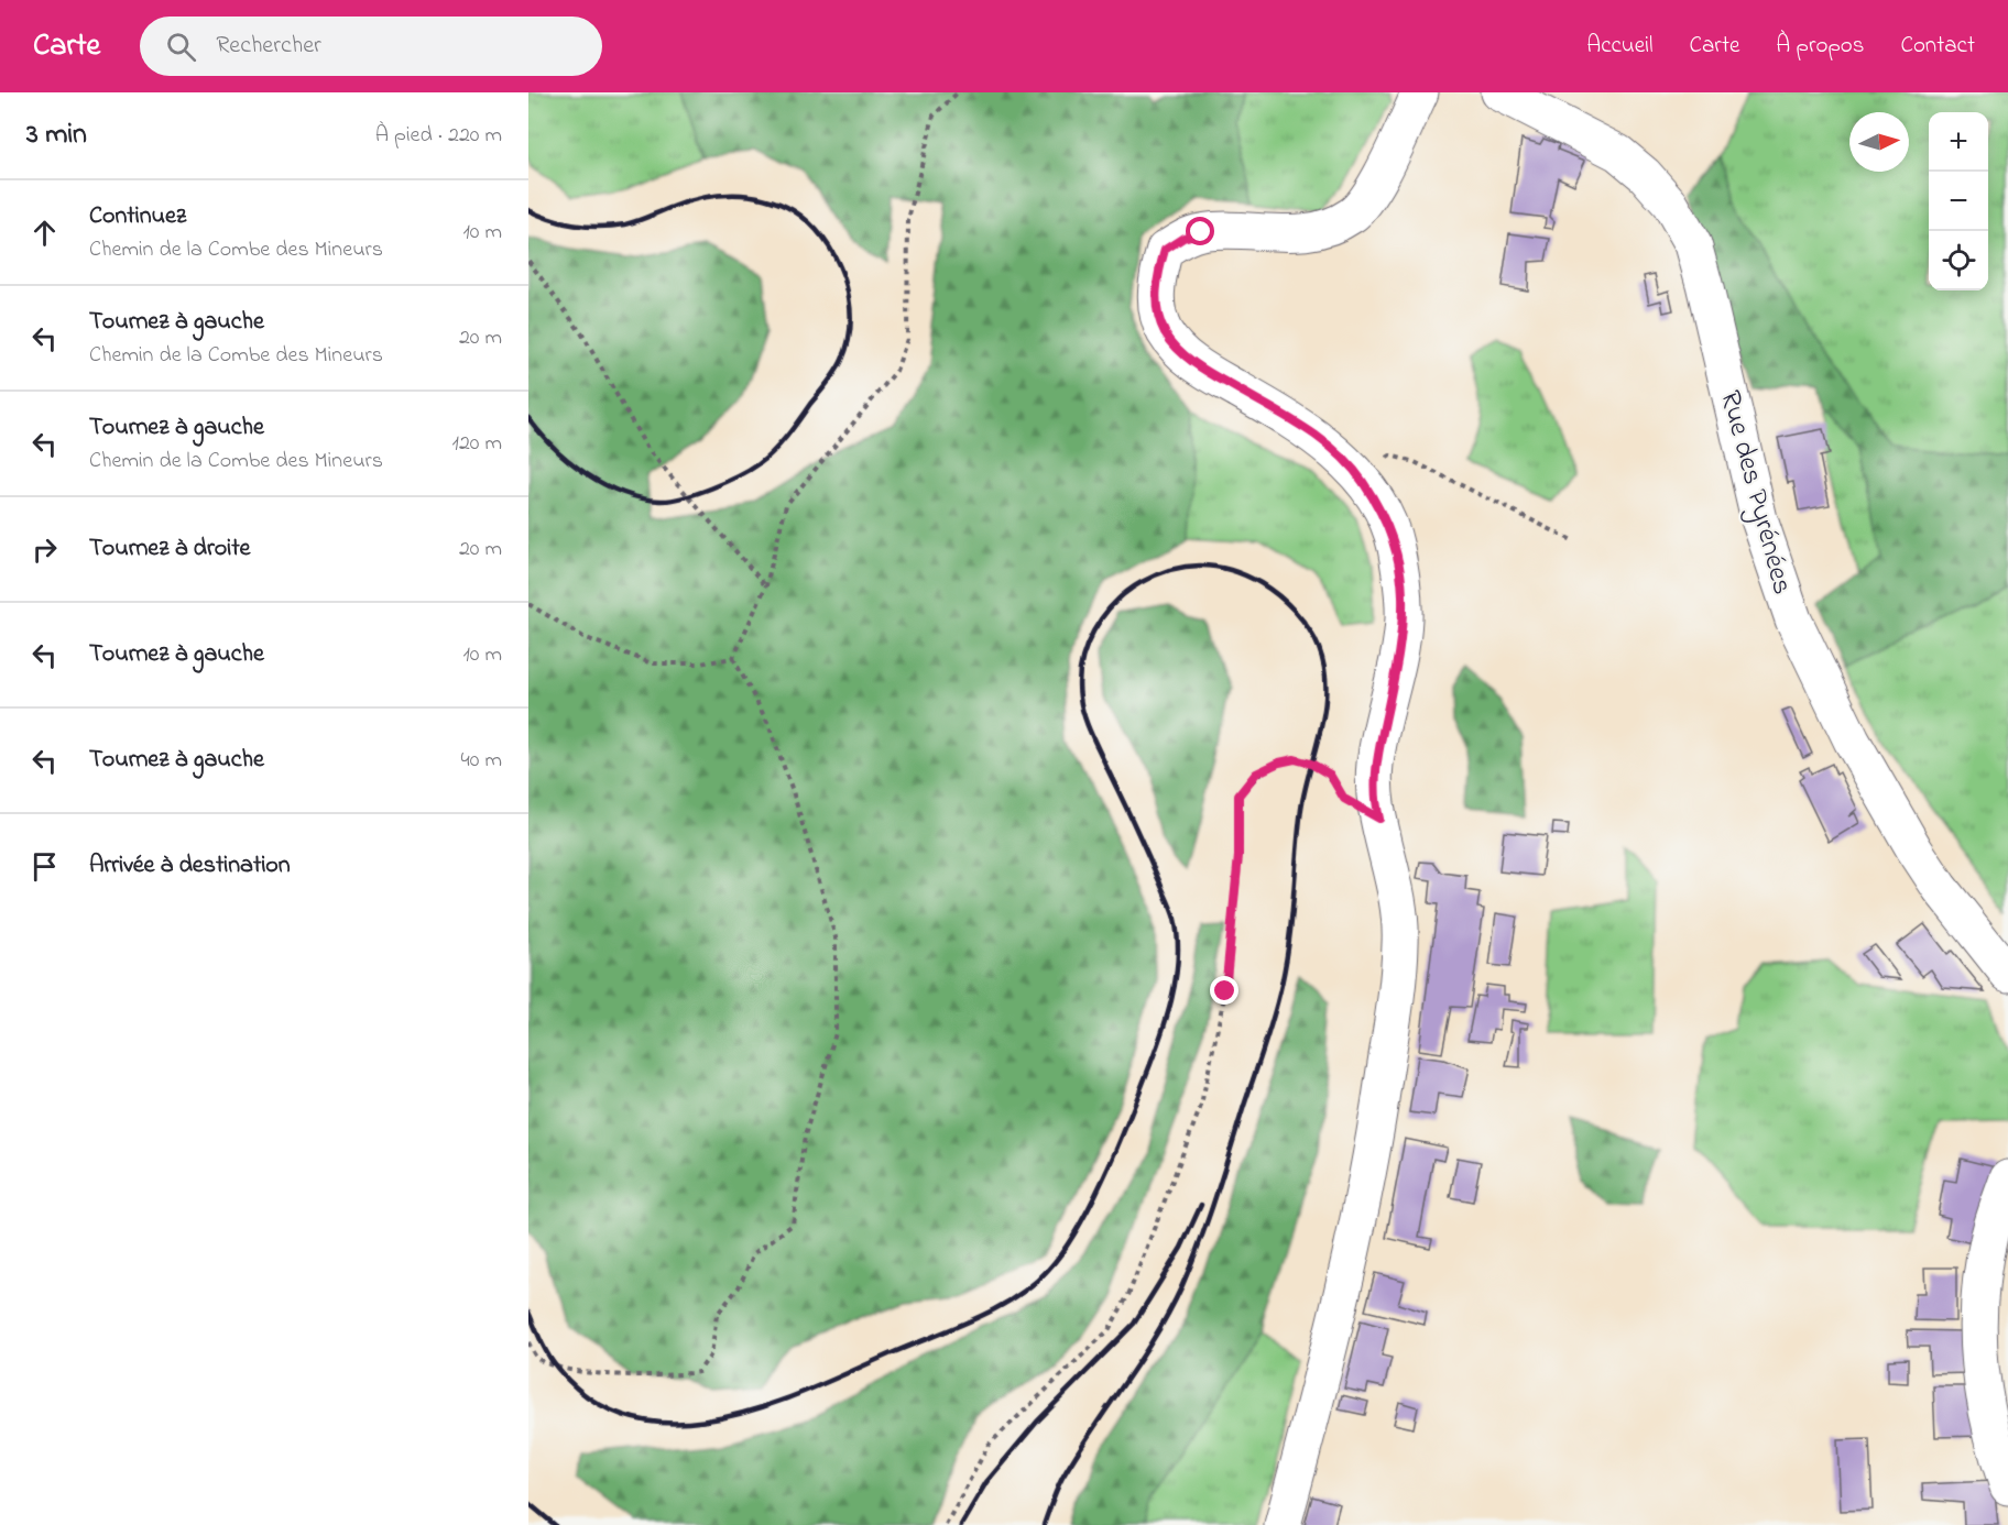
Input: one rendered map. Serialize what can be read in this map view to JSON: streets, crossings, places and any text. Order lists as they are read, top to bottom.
{
  "streets": {
    "street": ["Rue des Pyrénées"]
  },
  "north": "right",
  "page": {
    "header": "Carte",
    "search": "Rechercher",
    "nav": [
      "Accueil",
      "Carte",
      "À propos",
      "Contact"
    ],
    "heading": ["3 min", "À pied · 220 m"],
    "map_buttons": ["+", "−"],
    "list": [
      ["Continuez", "Chemin de la Combe des Mineurs", "10 m"],
      ["Tournez à gauche", "Chemin de la Combe des Mineurs", "20 m"],
      ["Tournez à gauche", "Chemin de la Combe des Mineurs", "120 m"],
      ["Tournez à droite", "20 m"],
      ["Tournez à gauche", "10 m"],
      ["Tournez à gauche", "40 m"],
      "Arrivée à destination"
    ]
  }
}
